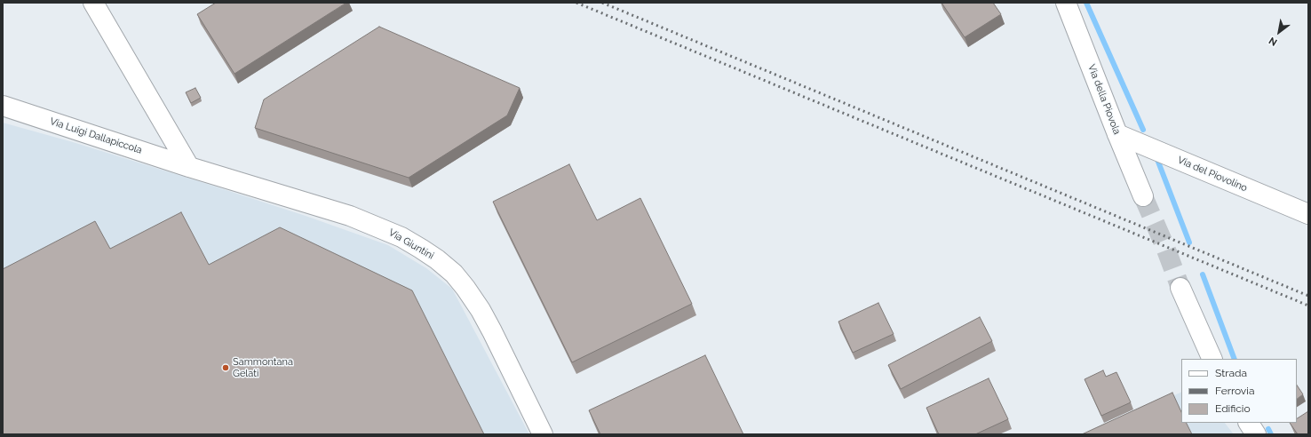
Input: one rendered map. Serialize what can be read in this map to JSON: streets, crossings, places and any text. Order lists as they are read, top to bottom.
{
  "streets": {
    "street": [
      "Via della Piovola",
      "Via Luigi Dallapiccola",
      "Via del Piovolino",
      "Via Giuntini"
    ]
  },
  "crossings": [
    ["Via della Piovola", "Via del Piovolino"],
    ["Via Luigi Dallapiccola", "Via Giuntini"]
  ],
  "places": ["Sammontana Gelati"],
  "legend": ["Strada", "Ferrovia", "Edificio"],
  "north": "bottom left"
}
